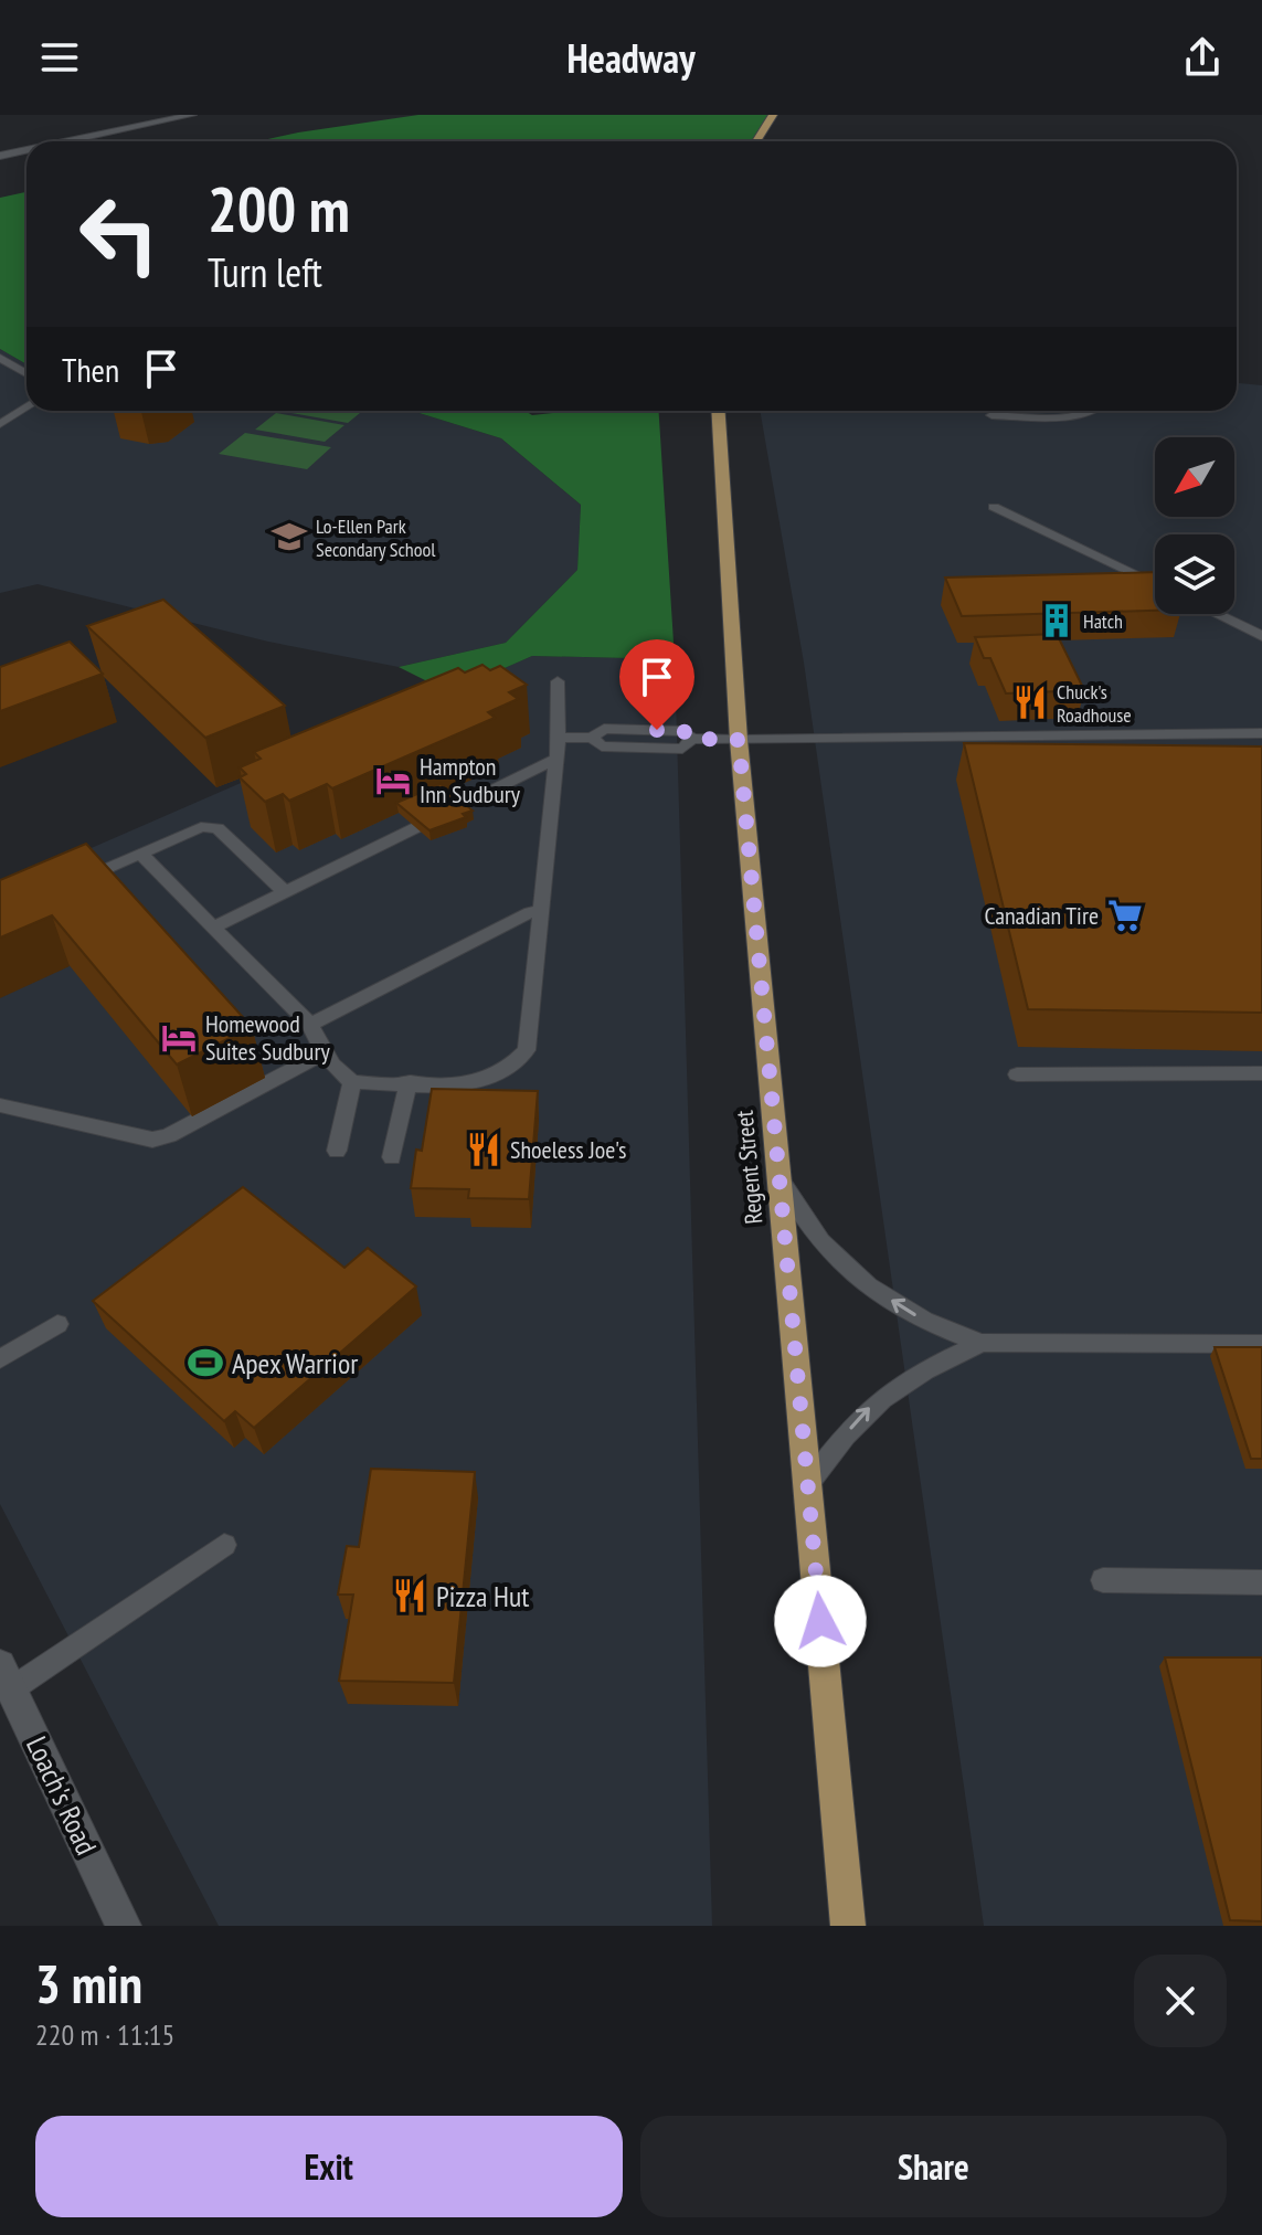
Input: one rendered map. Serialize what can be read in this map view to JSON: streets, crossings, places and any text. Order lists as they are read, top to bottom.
{
  "streets": {
    "main road": ["Regent Street"],
    "street": ["Loach's Road"]
  },
  "places": {
    "school or university": ["Lo-Ellen Park Secondary School"],
    "building": ["Hatch"],
    "restaurant": ["Chuck's Roadhouse", "Shoeless Joe's", "Pizza Hut"],
    "hotel": ["Hampton Inn Sudbury", "Homewood Suites Sudbury"],
    "supermarket": ["Canadian Tire"],
    "sports": ["Apex Warrior"]
  },
  "north": "bottom left",
  "page": {
    "header": "Headway",
    "turn": ["200 m", "Turn left"],
    "then": "Then",
    "heading": ["3 min", "220 m · 11:15"],
    "buttons": ["Exit", "Share"]
  }
}
